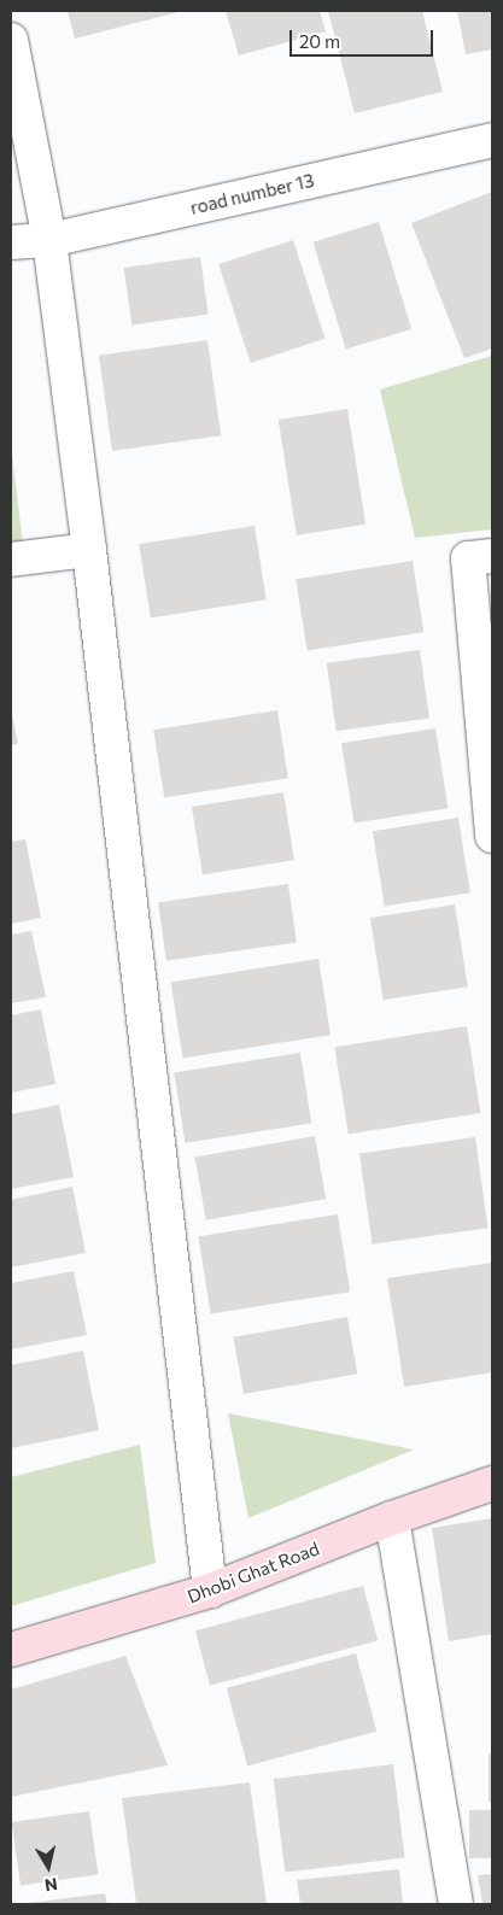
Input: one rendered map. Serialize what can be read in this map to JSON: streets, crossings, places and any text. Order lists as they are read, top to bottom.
{
  "streets": {
    "main road": ["Dhobi Ghat Road"],
    "street": ["road number 13"]
  },
  "scale_bar": "20 m",
  "north": "bottom"
}
